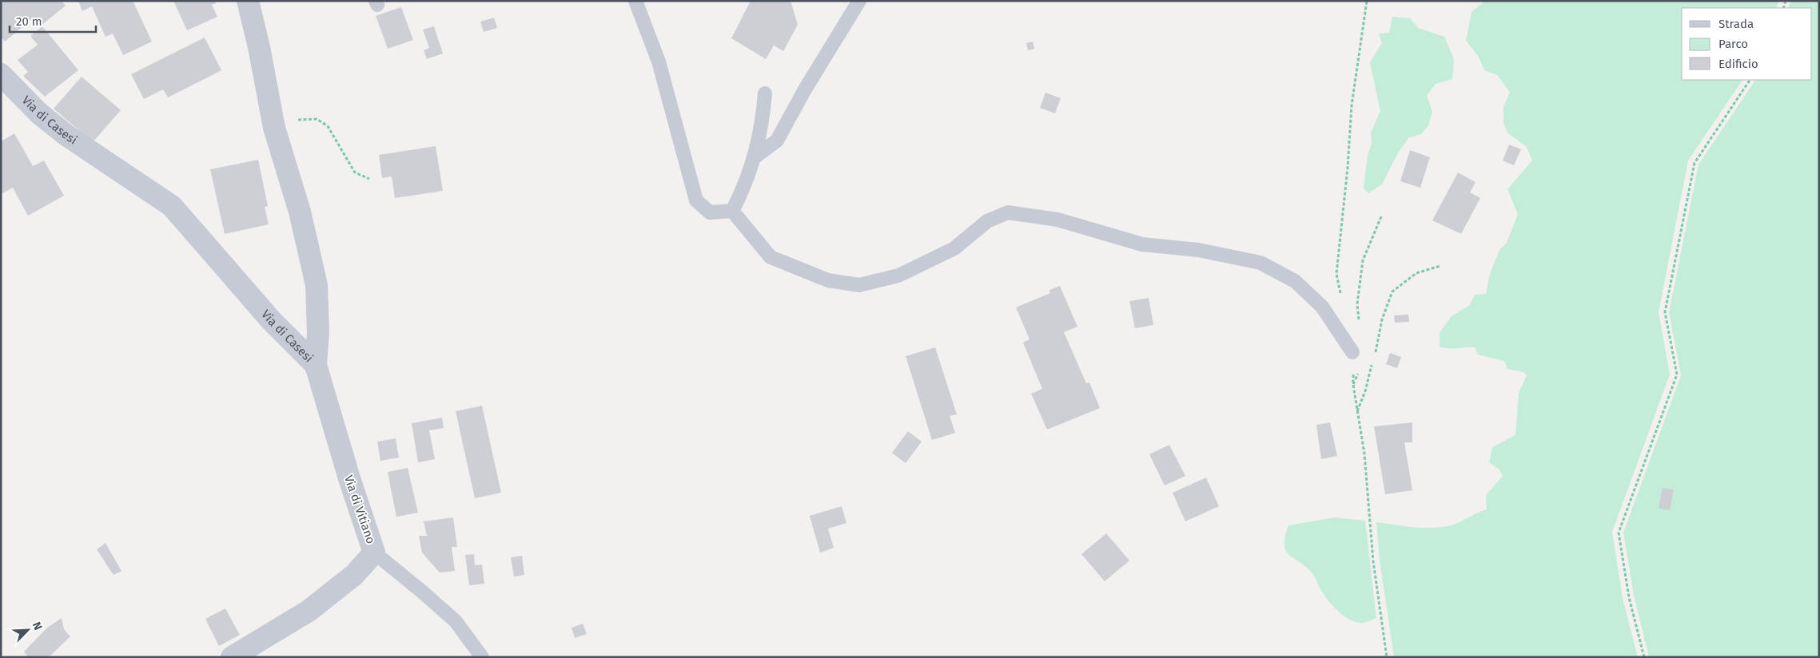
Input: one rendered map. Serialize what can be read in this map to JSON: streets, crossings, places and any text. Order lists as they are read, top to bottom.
{
  "streets": {
    "street": ["Via di Casesi", "Via di Vitiano"]
  },
  "crossings": [
    ["Via di Casesi", "Via di Vitiano"]
  ],
  "legend": ["Strada", "Parco", "Edificio"],
  "scale_bar": "20 m",
  "north": "top right"
}
